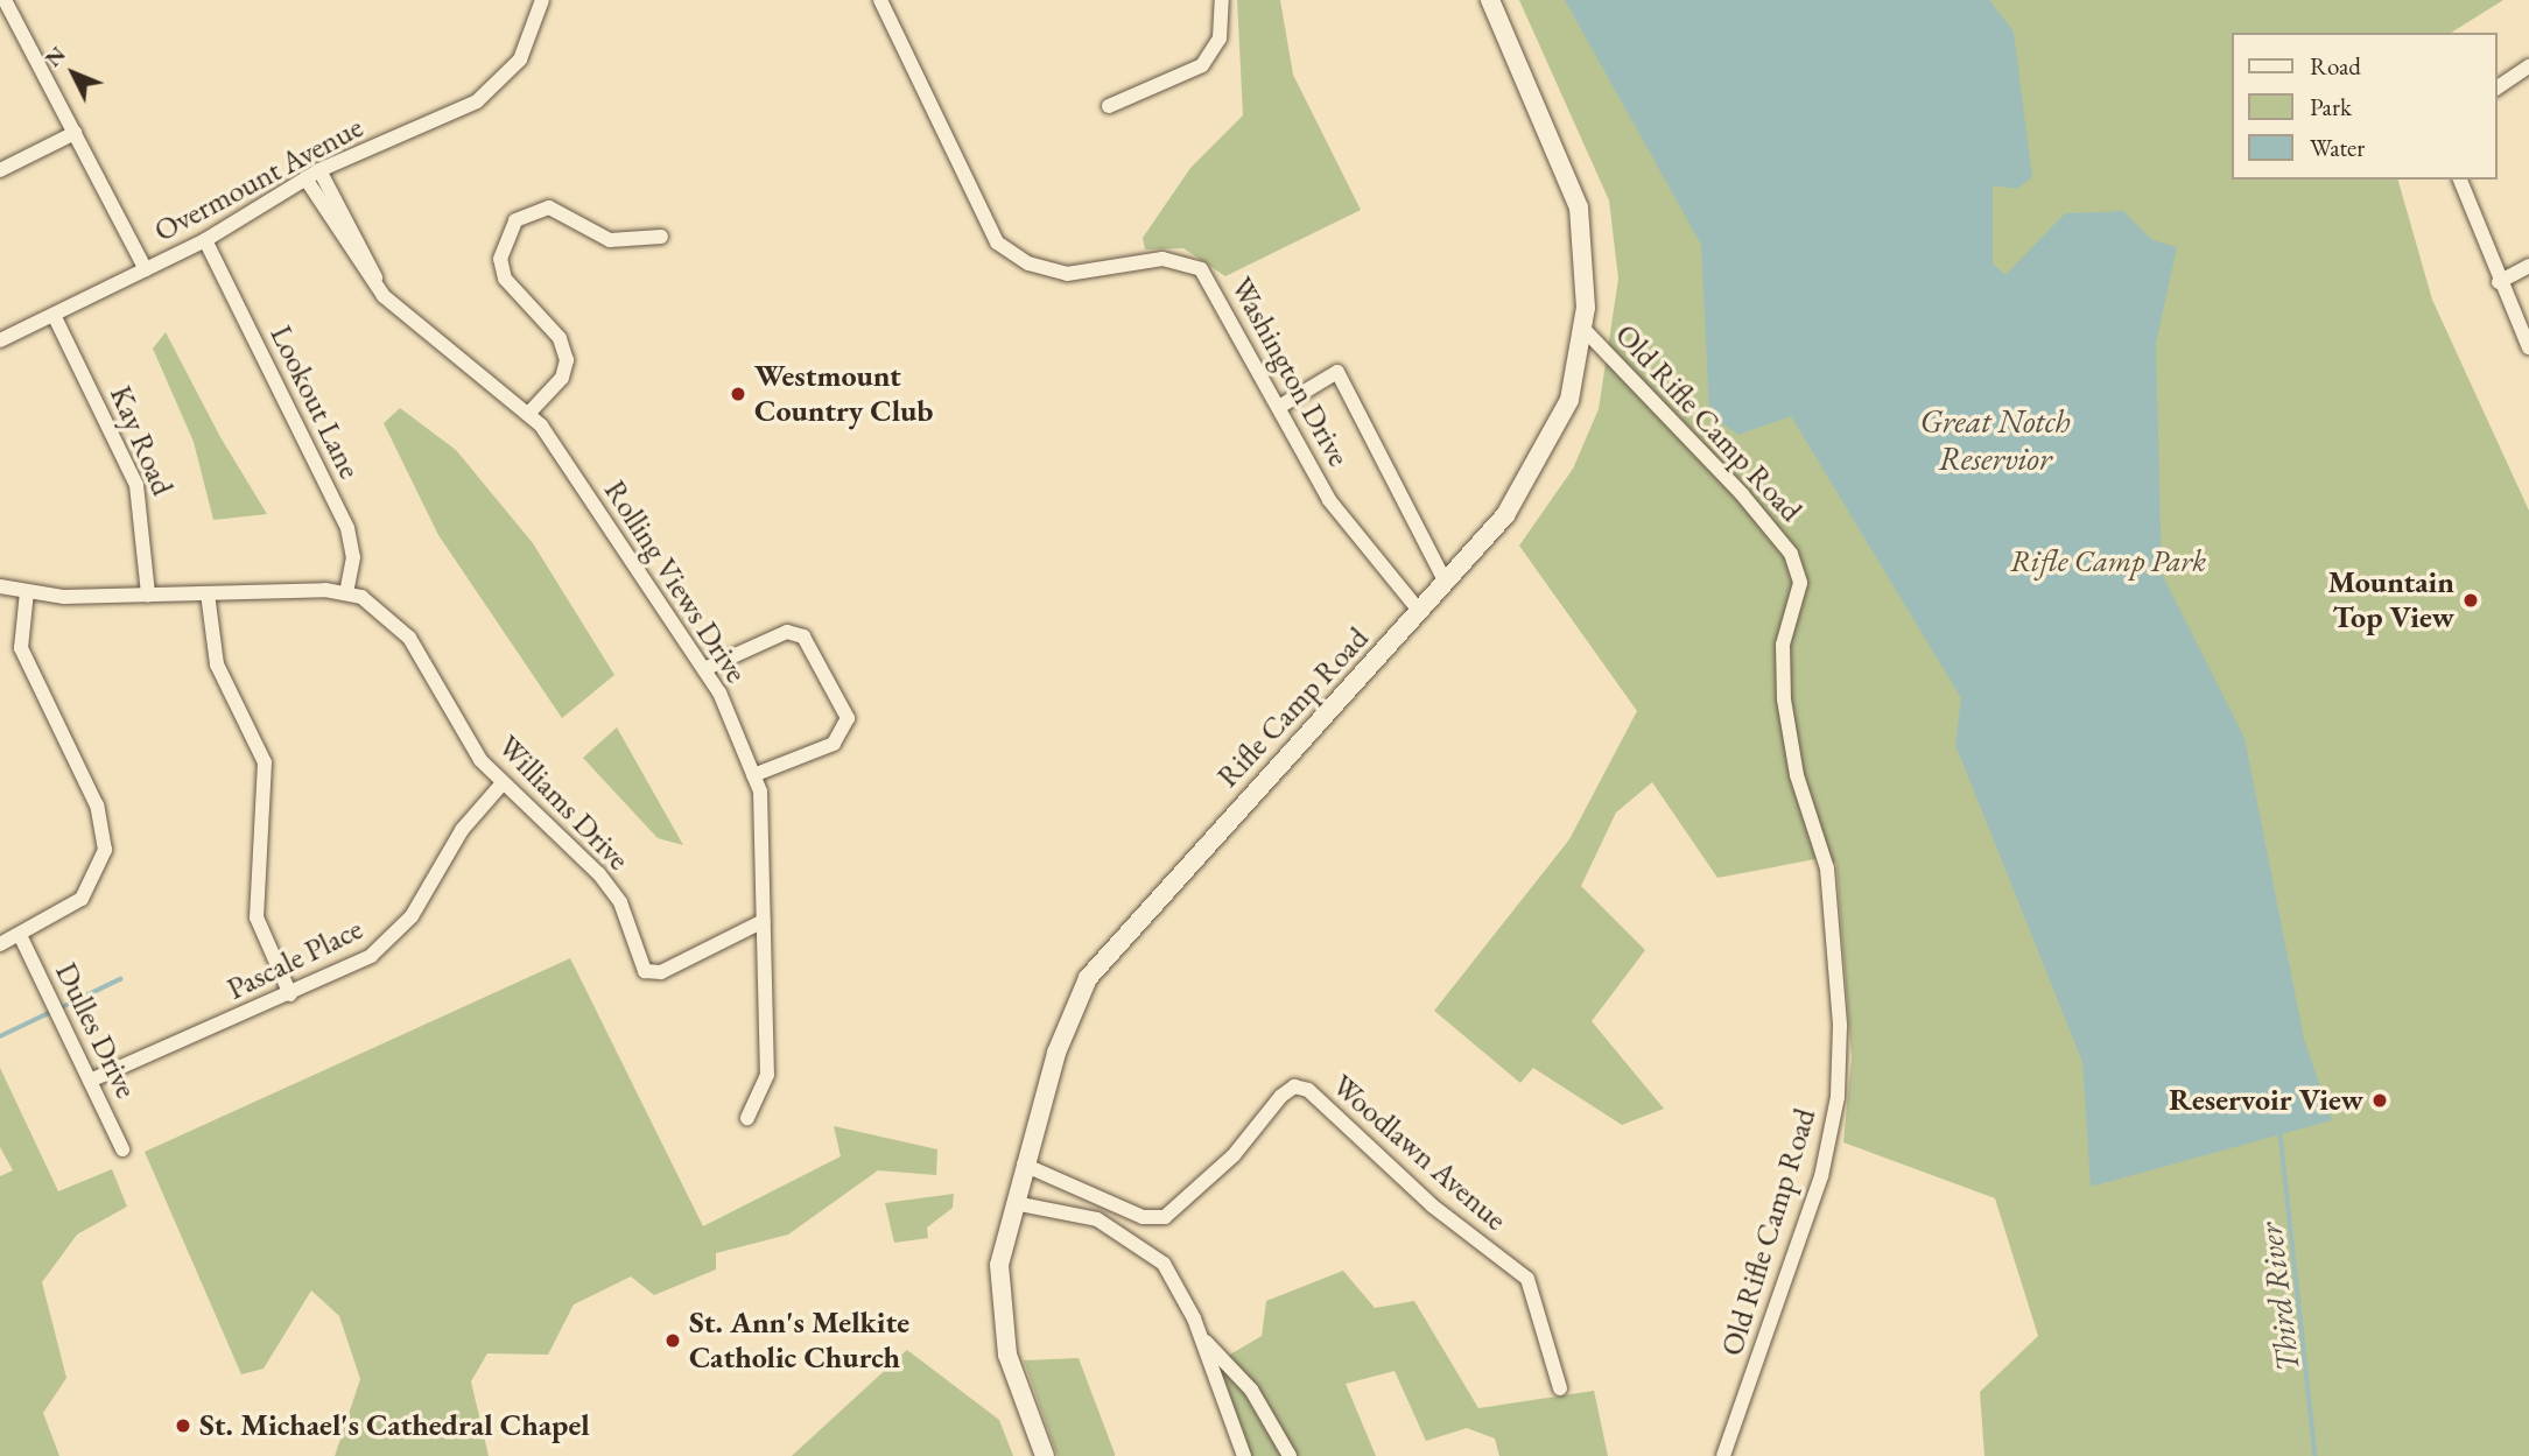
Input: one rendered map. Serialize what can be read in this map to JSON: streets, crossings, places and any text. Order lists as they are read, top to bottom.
{
  "streets": {
    "street": [
      "Overmount Avenue",
      "Washington Drive",
      "Lookout Lane",
      "Old Rifle Camp Road",
      "Kay Road",
      "Rolling Views Drive",
      "Rifle Camp Road",
      "Williams Drive",
      "Pascale Place",
      "Dulles Drive",
      "Woodlawn Avenue"
    ]
  },
  "crossings": [
    ["Overmount Avenue", "Lookout Lane"],
    ["Overmount Avenue", "Kay Road"],
    ["Overmount Avenue", "Rolling Views Drive"],
    ["Washington Drive", "Rifle Camp Road"],
    ["Lookout Lane", "Williams Drive"],
    ["Old Rifle Camp Road", "Rifle Camp Road"],
    ["Rolling Views Drive", "Williams Drive"],
    ["Rifle Camp Road", "Woodlawn Avenue"],
    ["Williams Drive", "Pascale Place"],
    ["Pascale Place", "Dulles Drive"]
  ],
  "water": ["Great Notch Reservior", "Third River"],
  "parks": ["Rifle Camp Park"],
  "places": [
    "Westmount Country Club",
    "Mountain Top View",
    "Reservoir View",
    "St. Ann's Melkite Catholic Church",
    "St. Michael's Cathedral Chapel"
  ],
  "legend": ["Road", "Park", "Water"],
  "north": "top left"
}
